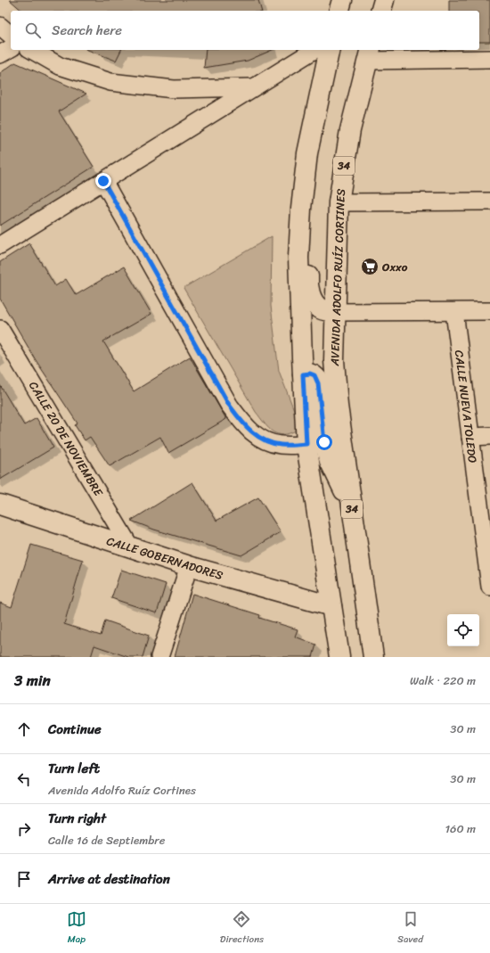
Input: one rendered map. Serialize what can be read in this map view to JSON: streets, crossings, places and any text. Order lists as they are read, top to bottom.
{
  "streets": {
    "main road": ["34", "AVENIDA ADOLFO RUÍZ CORTINES", "CALLE GOBERNADORES"],
    "street": ["CALLE NUEVA TOLEDO", "CALLE 20 DE NOVIEMBRE"]
  },
  "crossings": [
    ["CALLE 20 DE NOVIEMBRE", "CALLE GOBERNADORES"]
  ],
  "places": {
    "supermarket": ["Oxxo"]
  },
  "page": {
    "search": "Search here",
    "heading": ["3 min", "Walk · 220 m"],
    "list": [
      ["Continue", "30 m"],
      ["Turn left", "Avenida Adolfo Ruíz Cortines", "30 m"],
      ["Turn right", "Calle 16 de Septiembre", "160 m"],
      "Arrive at destination"
    ],
    "nav": ["Map", "Directions", "Saved"]
  }
}
